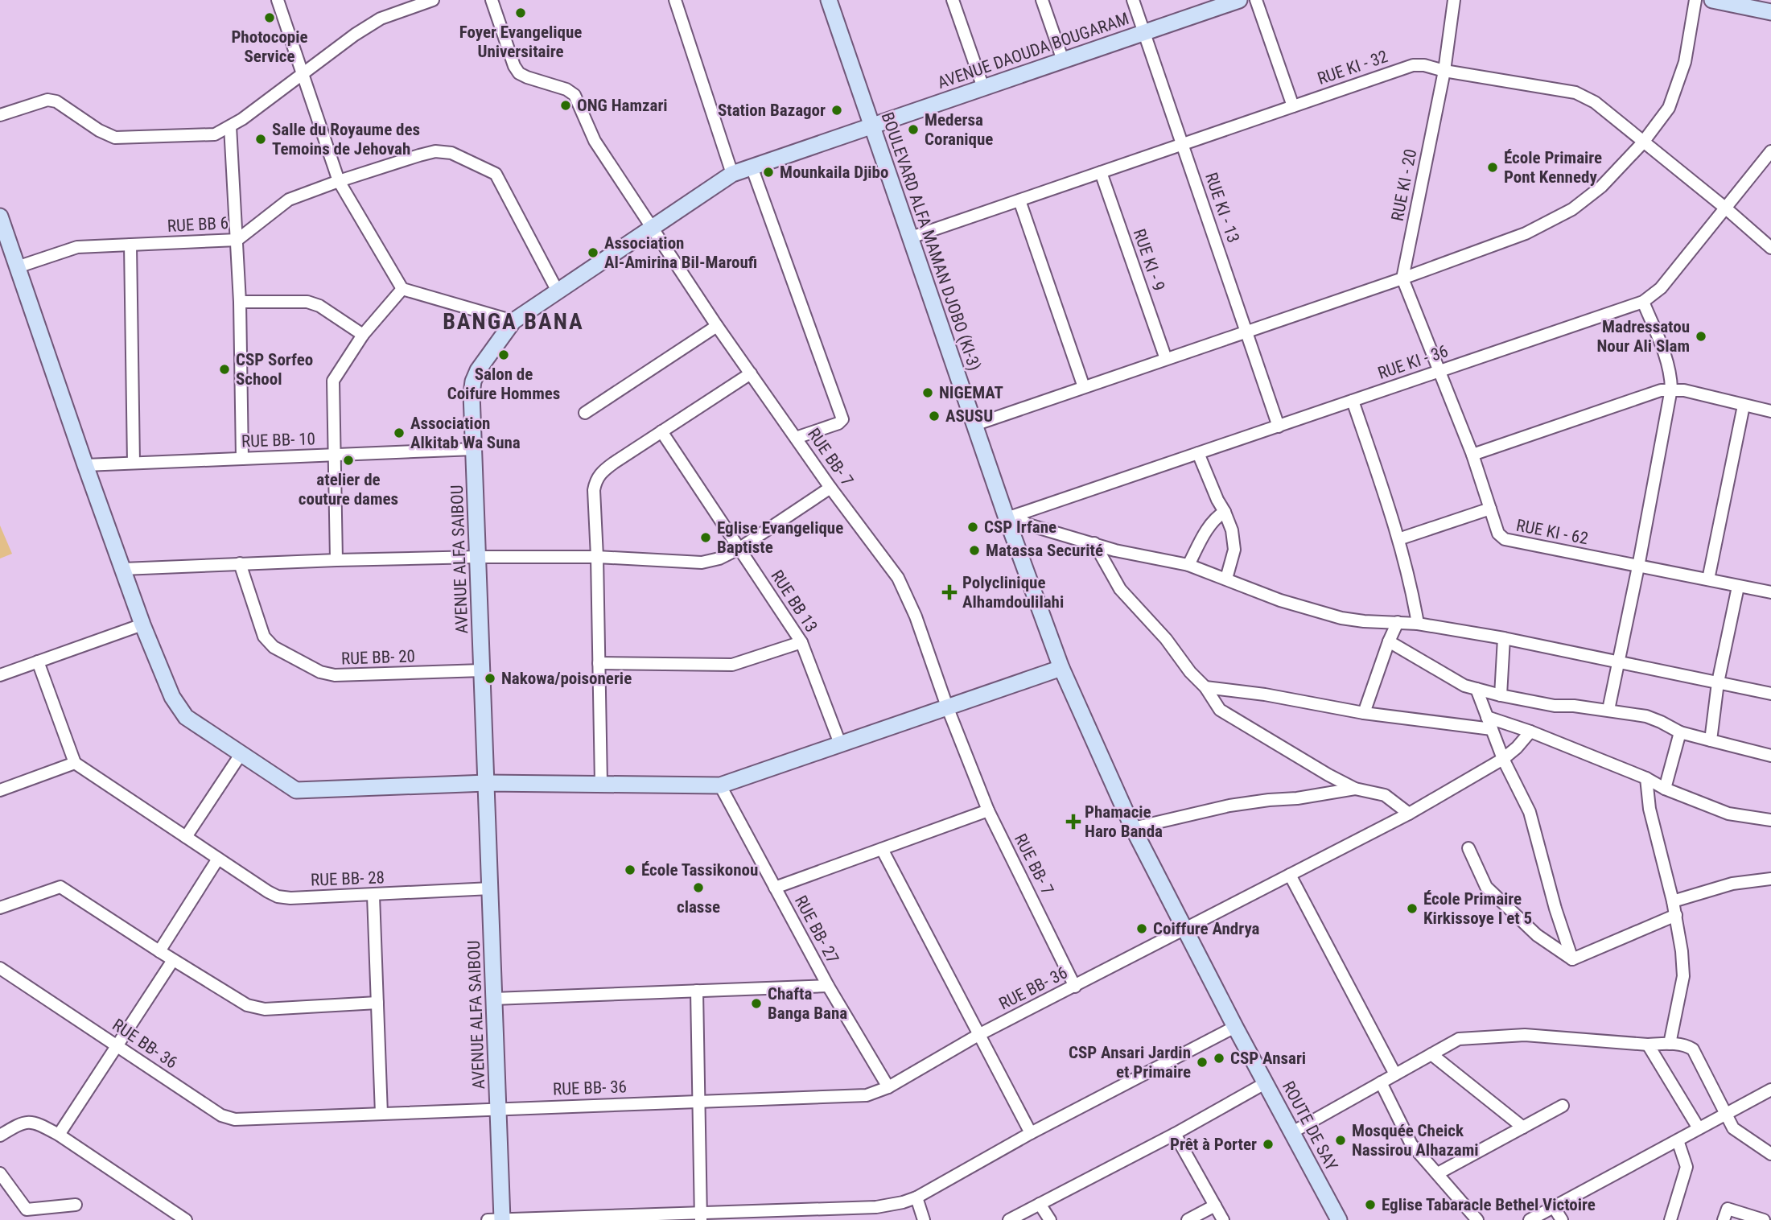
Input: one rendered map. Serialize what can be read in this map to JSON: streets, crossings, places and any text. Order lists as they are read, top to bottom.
{
  "streets": {
    "street": [
      "AVENUE DAOUDA BOUGARAM",
      "RUE KI - 32",
      "RUE KI - 20",
      "RUE KI - 13",
      "RUE BB 6",
      "BOULEVARD ALFA MAMAN DJOBO (KI-3)",
      "RUE KI - 9",
      "RUE KI - 36",
      "RUE BB- 10",
      "RUE BB- 7",
      "RUE KI - 62",
      "AVENUE ALFA SAIBOU",
      "RUE BB 13",
      "RUE BB- 20",
      "RUE BB- 28",
      "RUE BB- 27",
      "RUE BB- 36",
      "ROUTE DE SAY"
    ]
  },
  "crossings": [
    ["AVENUE DAOUDA BOUGARAM", "RUE KI - 13"],
    ["AVENUE DAOUDA BOUGARAM", "BOULEVARD ALFA MAMAN DJOBO (KI-3)"],
    ["AVENUE DAOUDA BOUGARAM", "AVENUE ALFA SAIBOU"],
    ["RUE KI - 32", "RUE KI - 20"],
    ["RUE KI - 32", "RUE KI - 13"],
    ["RUE KI - 32", "BOULEVARD ALFA MAMAN DJOBO (KI-3)"],
    ["RUE KI - 32", "RUE KI - 9"],
    ["RUE KI - 32", "RUE KI - 36"],
    ["RUE KI - 13", "RUE KI - 36"],
    ["RUE BB 6", "AVENUE ALFA SAIBOU"],
    ["BOULEVARD ALFA MAMAN DJOBO (KI-3)", "RUE KI - 36"],
    ["BOULEVARD ALFA MAMAN DJOBO (KI-3)", "AVENUE ALFA SAIBOU"],
    ["BOULEVARD ALFA MAMAN DJOBO (KI-3)", "RUE BB- 36"],
    ["BOULEVARD ALFA MAMAN DJOBO (KI-3)", "ROUTE DE SAY"],
    ["RUE KI - 36", "RUE KI - 62"],
    ["RUE BB- 10", "AVENUE ALFA SAIBOU"],
    ["RUE BB- 7", "AVENUE ALFA SAIBOU"],
    ["RUE BB- 7", "RUE BB- 36"],
    ["AVENUE ALFA SAIBOU", "RUE BB- 20"],
    ["AVENUE ALFA SAIBOU", "RUE BB- 28"],
    ["AVENUE ALFA SAIBOU", "RUE BB- 36"],
    ["RUE BB- 27", "RUE BB- 36"],
    ["RUE BB- 36", "ROUTE DE SAY"]
  ],
  "districts": ["BANGA BANA"],
  "places": {
    "other": [
      "Foyer Evangelique Universitaire",
      "Photocopie Service",
      "ONG Hamzari",
      "Station Bazagor",
      "Medersa Coranique",
      "Salle du Royaume des Temoins de Jehovah",
      "École Primaire Pont Kennedy",
      "Mounkaila Djibo",
      "Association Al-Amirina Bil-Maroufi",
      "Madressatou Nour Ali Slam",
      "Salon de Coifure Hommes",
      "CSP Sorfeo School",
      "NIGEMAT",
      "ASUSU",
      "Association Alkitab Wa Suna",
      "atelier de couture dames",
      "CSP Irfane",
      "Eglise Evangelique Baptiste",
      "Matassa Securité",
      "Nakowa/poisonerie",
      "École Tassikonou",
      "classe",
      "École Primaire Kirkissoye I et 5",
      "Coiffure Andrya",
      "Chafta Banga Bana",
      "CSP Ansari",
      "CSP Ansari Jardin et Primaire",
      "Mosquée Cheick Nassirou Alhazami",
      "Prêt à Porter",
      "Eglise Tabaracle Bethel Victoire"
    ],
    "health": ["Polyclinique Alhamdoulilahi", "Phamacie Haro Banda"]
  }
}
